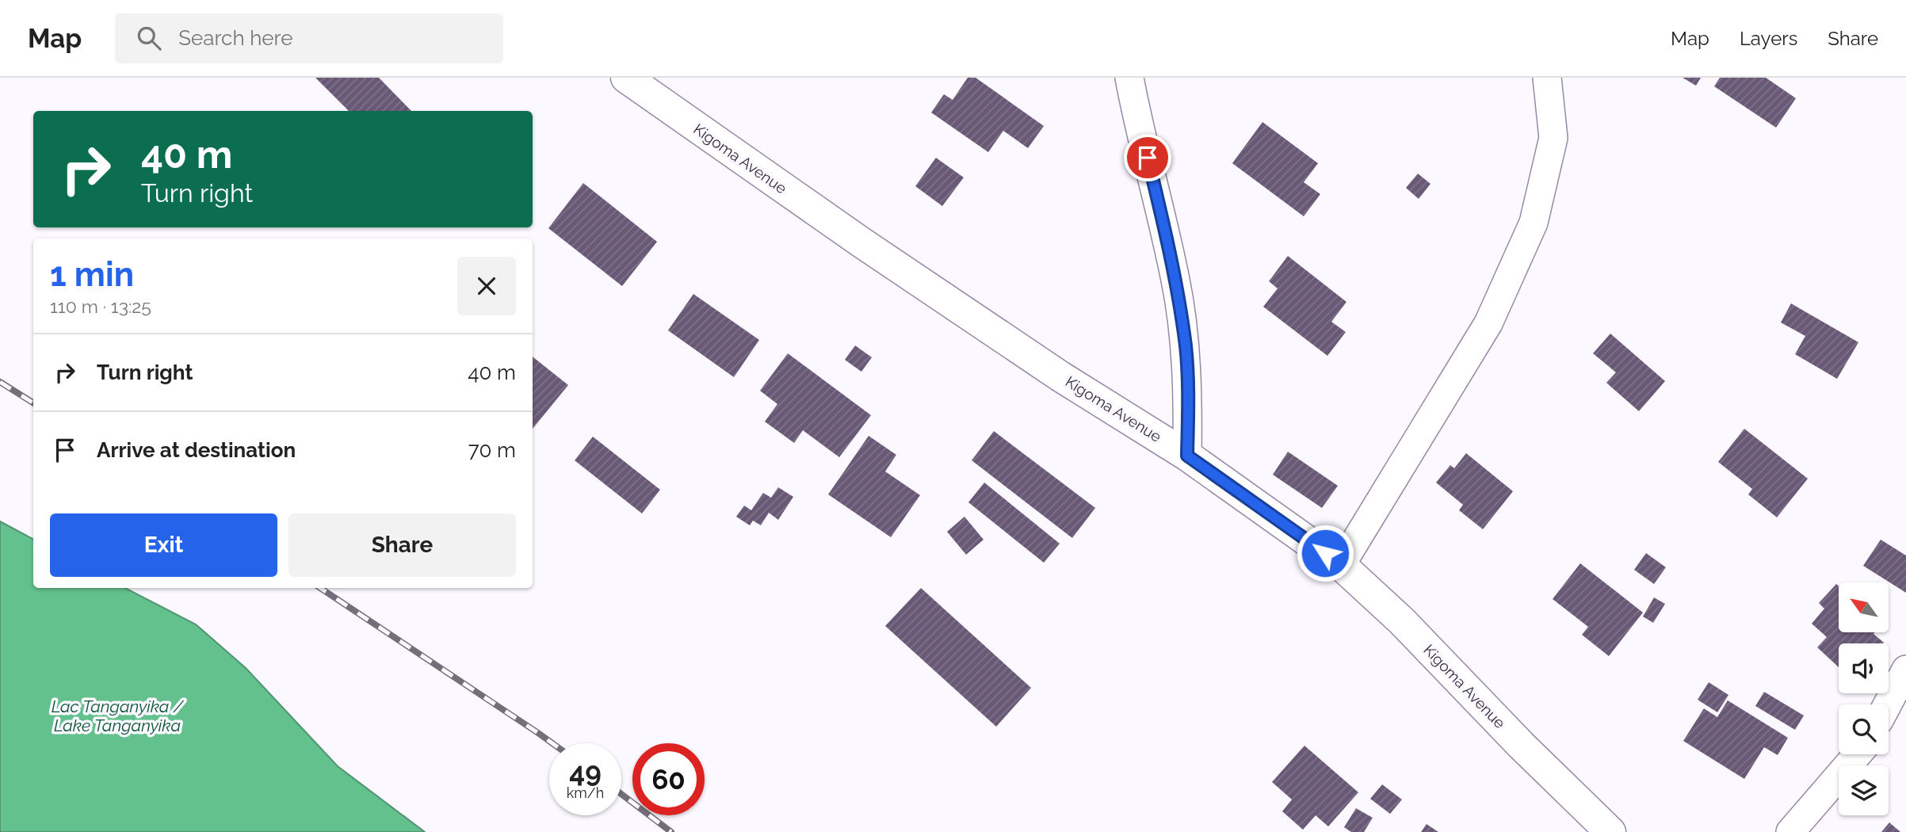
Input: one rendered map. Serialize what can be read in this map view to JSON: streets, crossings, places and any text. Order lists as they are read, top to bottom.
{
  "streets": {
    "main road": ["Kigoma Avenue"]
  },
  "water": ["Lac Tanganyika / Lake Tanganyika"],
  "north": "top left",
  "page": {
    "header": "Map",
    "search": "Search here",
    "nav": ["Map", "Layers", "Share"],
    "turn": ["40 m", "Turn right"],
    "heading": ["1 min", "110 m · 13:25"],
    "list": [
      {
        "name": "Turn right",
        "value": "40 m"
      },
      {
        "name": "Arrive at destination",
        "value": "70 m"
      }
    ],
    "buttons": ["Exit", "Share"],
    "speed": "49 km/h",
    "limit": "60"
  }
}
